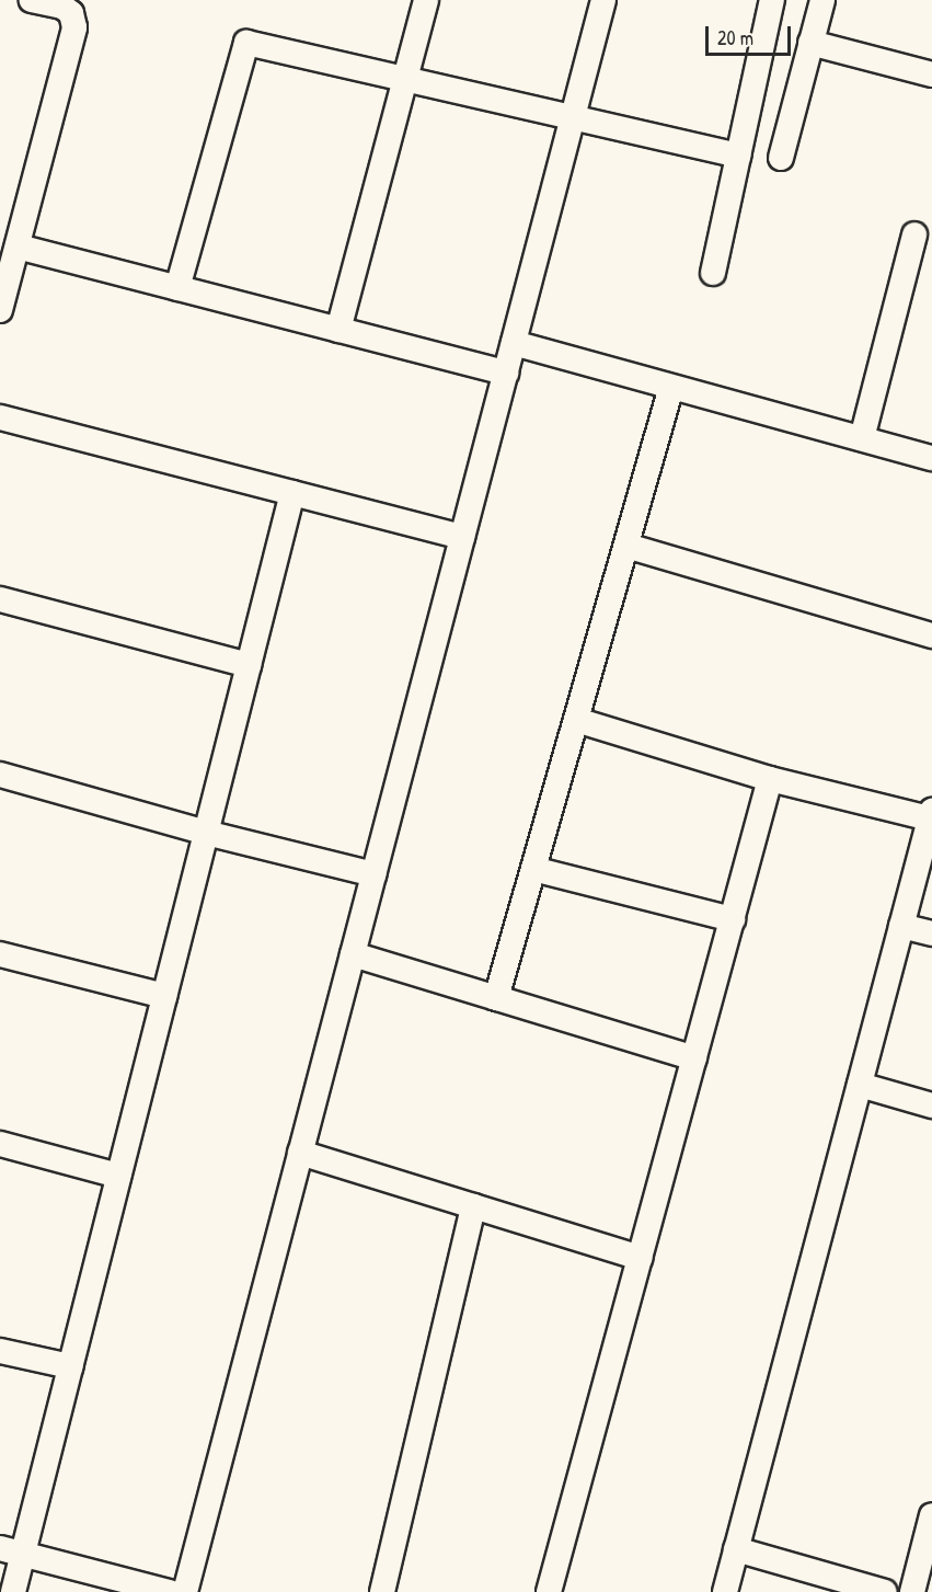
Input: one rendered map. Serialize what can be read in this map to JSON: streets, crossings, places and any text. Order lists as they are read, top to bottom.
{
  "scale_bar": "20 m"
}
